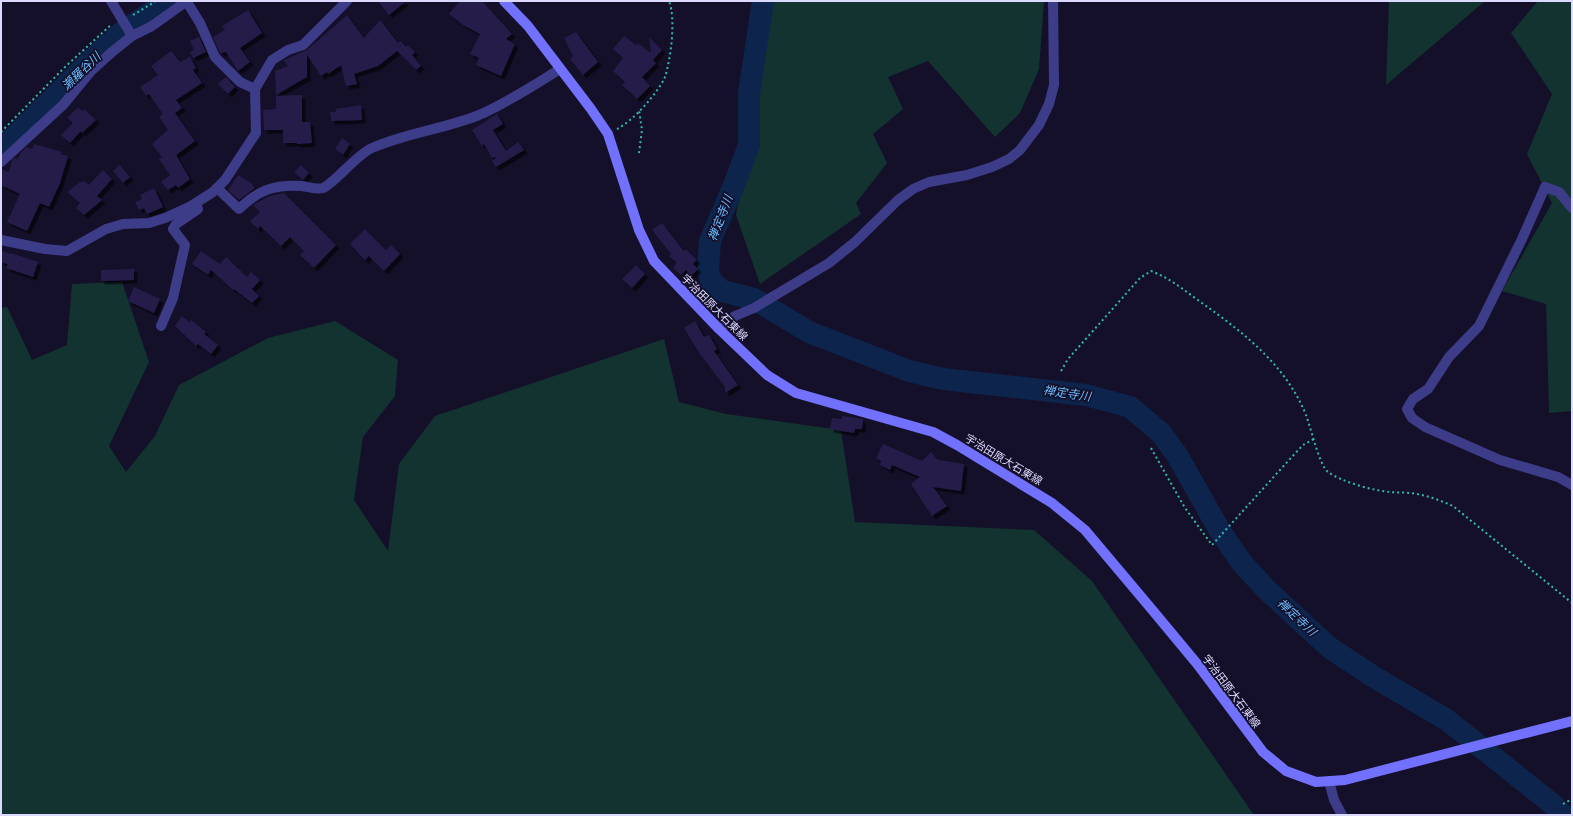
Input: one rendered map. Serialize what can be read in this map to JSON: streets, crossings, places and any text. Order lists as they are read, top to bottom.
{
  "streets": {
    "main road": ["宇治田原大石東線"]
  },
  "water": ["瀬羅谷川", "禅定寺川"]
}
